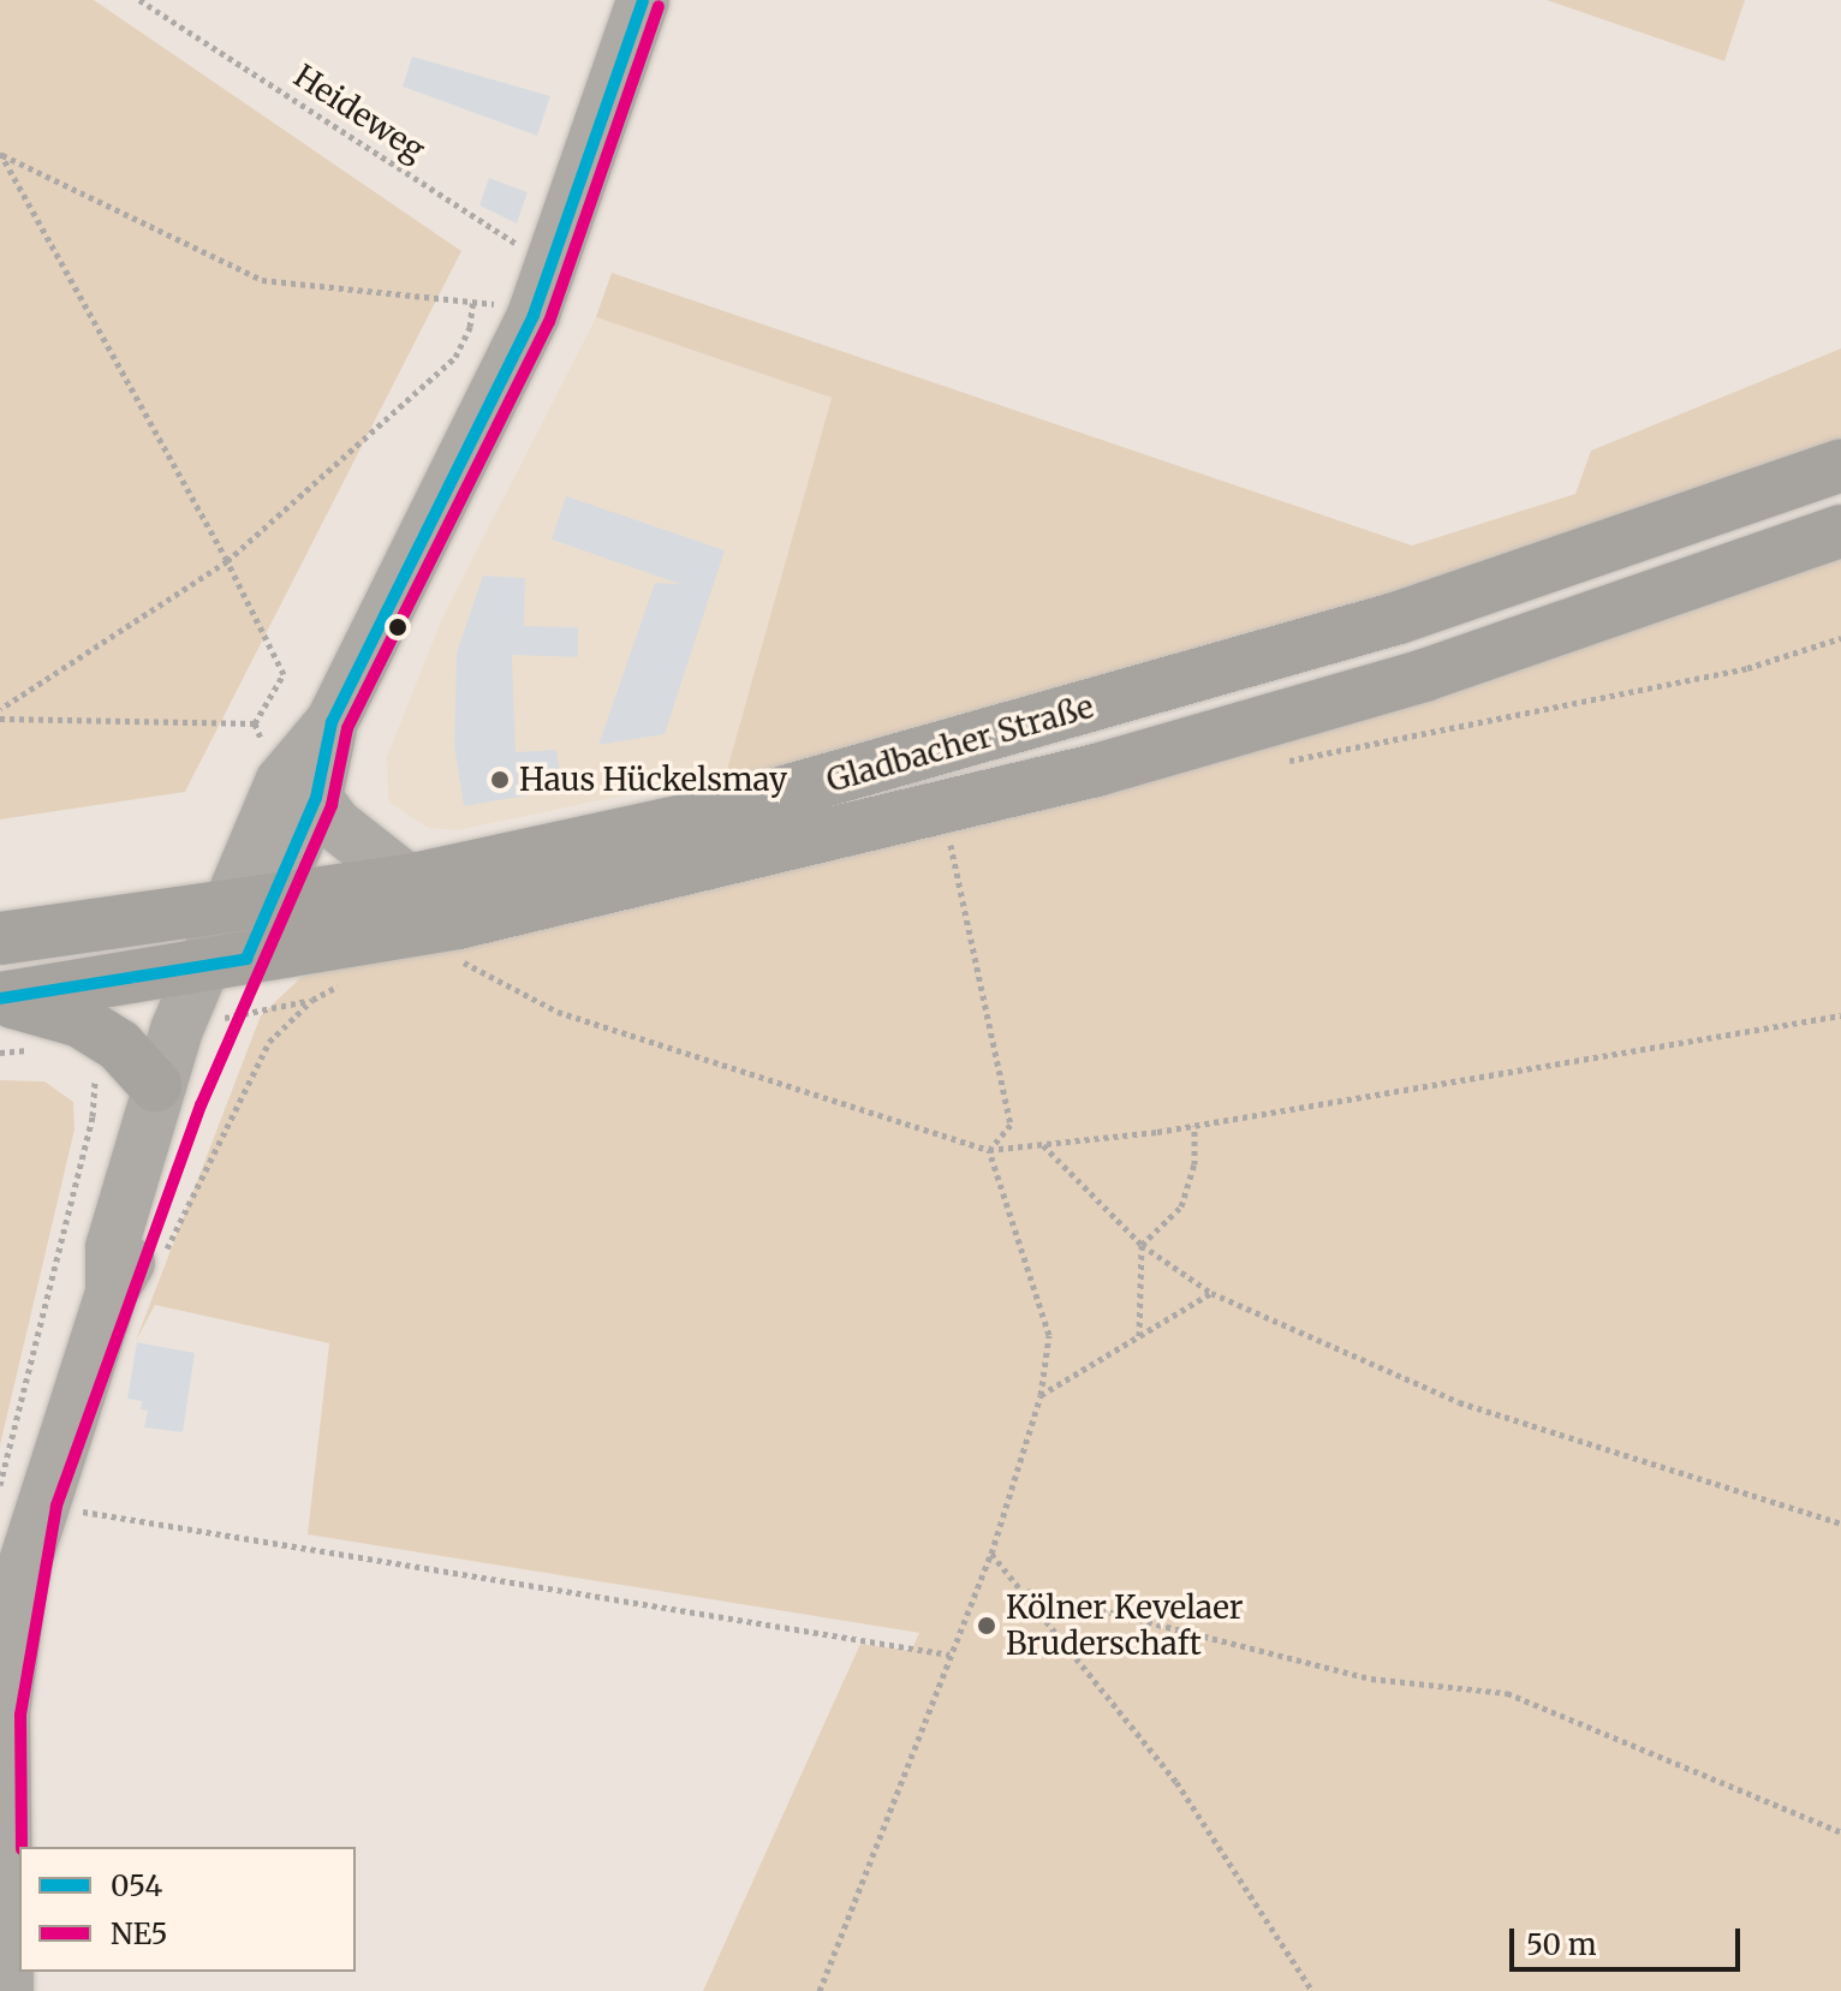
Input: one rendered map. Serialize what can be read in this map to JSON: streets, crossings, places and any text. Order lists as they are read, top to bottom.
{
  "streets": {
    "main road": ["Gladbacher Straße"],
    "path": ["Heideweg"]
  },
  "places": ["Haus Hückelsmay", "Kölner Kevelaer Bruderschaft"],
  "lines": ["transit line 054", "transit line NE5"],
  "legend": ["054", "NE5"],
  "scale_bar": "50 m"
}
